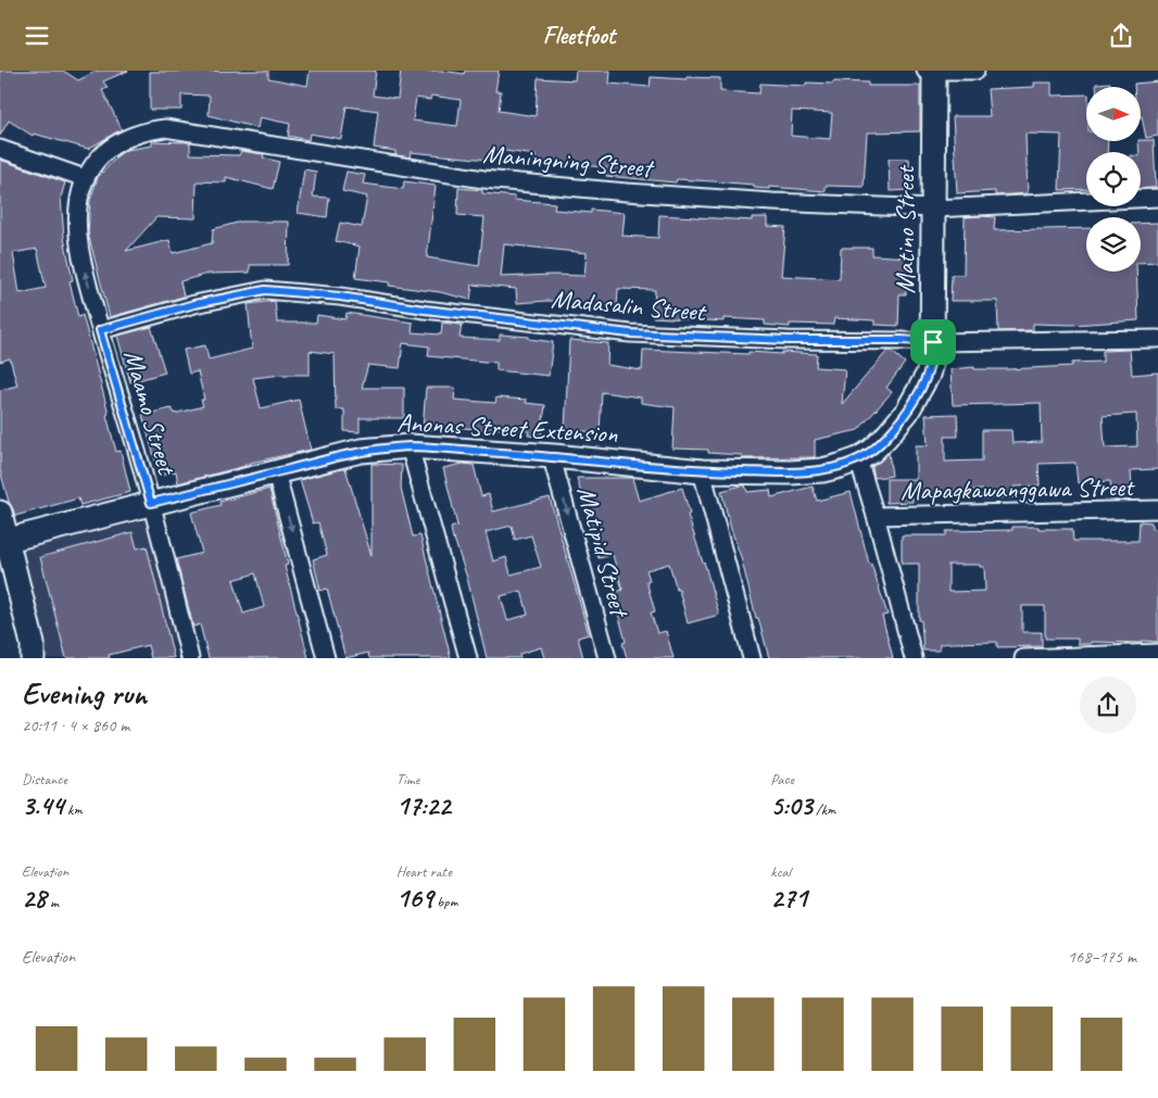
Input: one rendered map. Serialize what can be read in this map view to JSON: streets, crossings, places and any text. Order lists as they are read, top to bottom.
{
  "streets": {
    "street": [
      "Maningning Street",
      "Matino Street",
      "Madasalin Street",
      "Maamo Street",
      "Anonas Street Extension",
      "Mapagkawanggawa Street",
      "Matipid Street"
    ]
  },
  "crossings": [
    ["Maningning Street", "Matino Street"],
    ["Maningning Street", "Maamo Street"],
    ["Matino Street", "Madasalin Street"],
    ["Matino Street", "Anonas Street Extension"],
    ["Madasalin Street", "Maamo Street"],
    ["Maamo Street", "Anonas Street Extension"],
    ["Anonas Street Extension", "Matipid Street"]
  ],
  "north": "right",
  "page": {
    "header": "Fleetfoot",
    "heading": ["Evening run", "20:11 · 4 × 860 m"],
    "stats": [
      ["Distance", "3.44 km"],
      ["Time", "17:22"],
      ["Pace", "5:03 /km"],
      ["Elevation", "28 m"],
      ["Heart rate", "169 bpm"],
      ["kcal", "271"]
    ],
    "chart": ["Elevation", "168–175 m"]
  }
}
